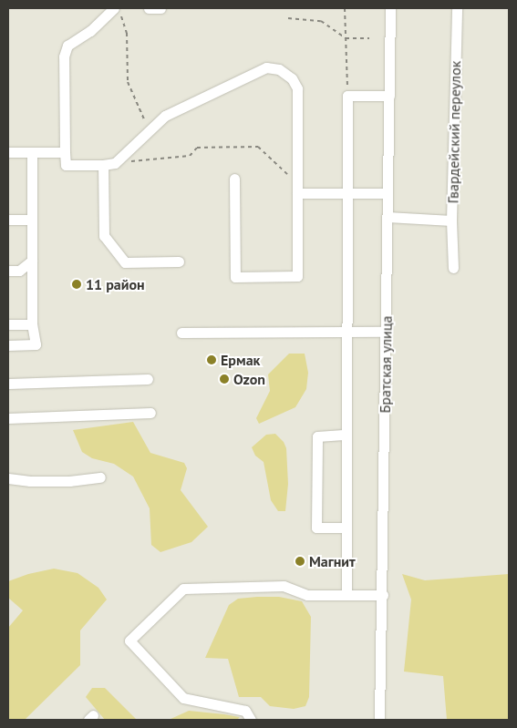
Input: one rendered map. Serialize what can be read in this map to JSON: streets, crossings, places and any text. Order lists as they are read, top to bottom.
{
  "streets": {
    "street": ["Гвардейский переулок", "Братская улица"]
  },
  "crossings": [
    ["Гвардейский переулок", "Братская улица"]
  ],
  "places": [
    "11 район",
    "Ермак",
    "Ozon",
    "Магнит"
  ]
}
